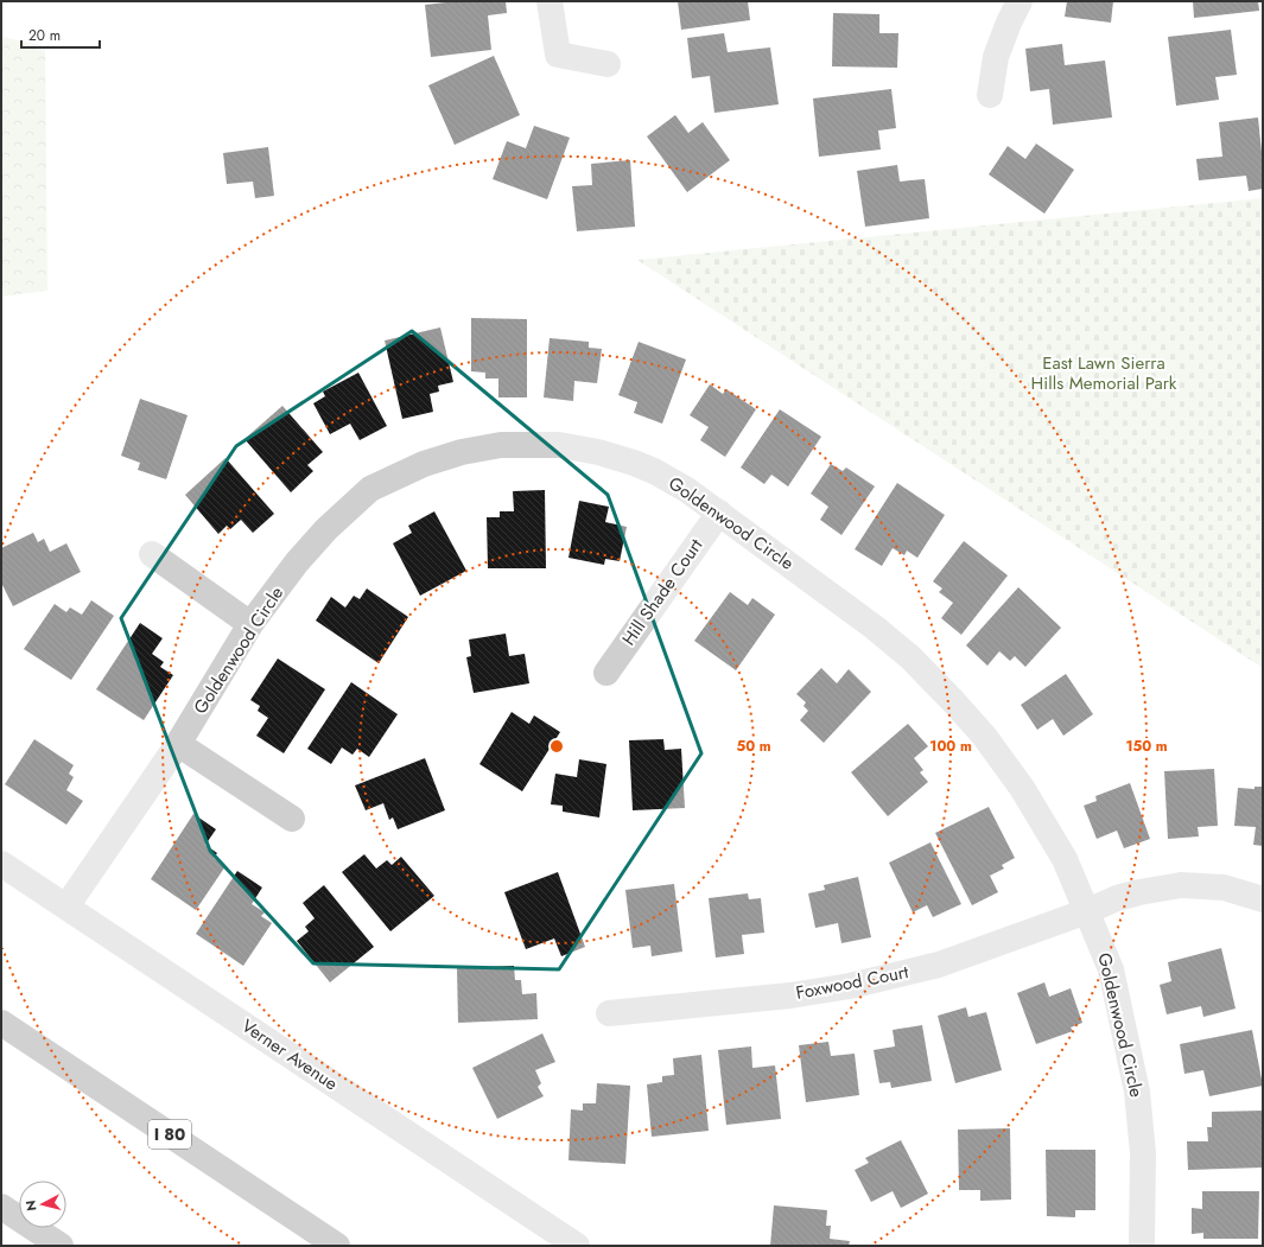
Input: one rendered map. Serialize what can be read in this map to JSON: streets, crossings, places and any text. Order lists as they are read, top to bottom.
{
  "streets": {
    "highway": ["I 80"],
    "street": [
      "Goldenwood Circle",
      "Hill Shade Court",
      "Foxwood Court",
      "Verner Avenue"
    ]
  },
  "crossings": [
    ["Goldenwood Circle", "Hill Shade Court"],
    ["Goldenwood Circle", "Foxwood Court"],
    ["Goldenwood Circle", "Verner Avenue"]
  ],
  "parks": ["East Lawn Sierra Hills Memorial Park"],
  "scale_bar": "20 m",
  "north": "left",
  "rings": ["50 m", "100 m", "150 m"]
}
